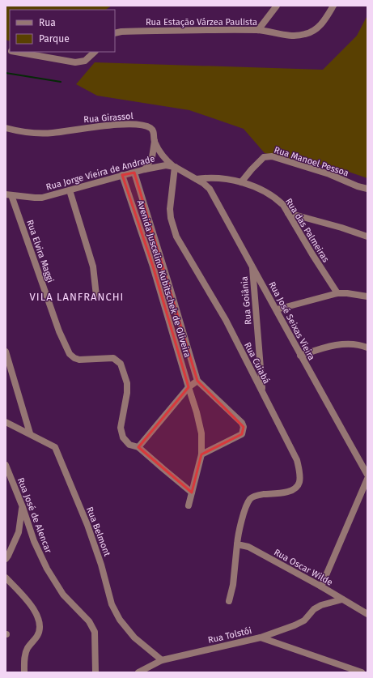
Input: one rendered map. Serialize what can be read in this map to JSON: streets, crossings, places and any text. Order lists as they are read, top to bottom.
{
  "streets": {
    "street": [
      "Rua Estação Várzea Paulista",
      "Rua Girassol",
      "Rua Manoel Pessoa",
      "Rua Jorge Vieira de Andrade",
      "Rua das Palmeiras",
      "Rua Elvira Maggi",
      "Avenida Juscelino Kubitschek de Oliveira",
      "Rua Goiânia",
      "Rua José Seixas Vieira",
      "Rua Cuiabá",
      "Rua José de Alencar",
      "Rua Belmont",
      "Rua Oscar Wilde",
      "Rua Tolstói"
    ]
  },
  "crossings": [
    ["Rua Girassol", "Rua Jorge Vieira de Andrade"],
    ["Rua Girassol", "Rua Cuiabá"],
    ["Rua Manoel Pessoa", "Rua das Palmeiras"],
    ["Rua Jorge Vieira de Andrade", "Rua das Palmeiras"],
    ["Rua Jorge Vieira de Andrade", "Rua Elvira Maggi"],
    ["Rua Jorge Vieira de Andrade", "Avenida Juscelino Kubitschek de Oliveira"],
    ["Rua Jorge Vieira de Andrade", "Rua José Seixas Vieira"],
    ["Rua Jorge Vieira de Andrade", "Rua Cuiabá"],
    ["Rua das Palmeiras", "Rua José Seixas Vieira"],
    ["Rua Goiânia", "Rua José Seixas Vieira"],
    ["Rua Goiânia", "Rua Cuiabá"],
    ["Rua Cuiabá", "Rua Oscar Wilde"],
    ["Rua Belmont", "Rua Tolstói"]
  ],
  "districts": ["VILA LANFRANCHI"],
  "legend": ["Rua", "Parque"]
}
